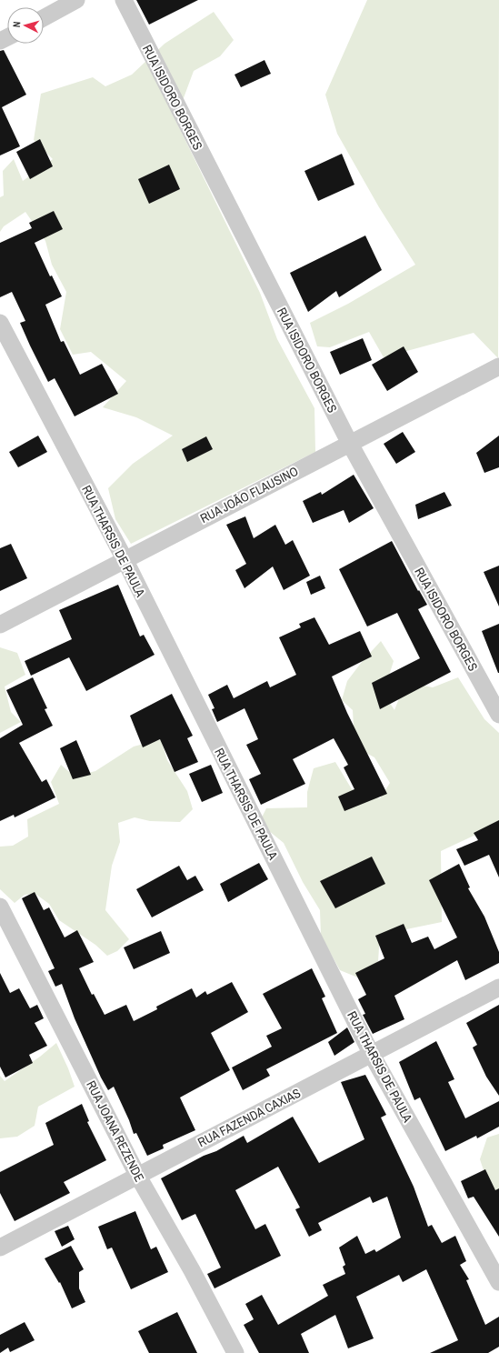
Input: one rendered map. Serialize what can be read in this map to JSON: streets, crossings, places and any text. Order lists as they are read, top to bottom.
{
  "streets": {
    "street": [
      "RUA ISIDORO BORGES",
      "RUA JOÃO FLAUSINO",
      "RUA THARSIS DE PAULA",
      "RUA FAZENDA CAXIAS",
      "RUA JOANA REZENDE"
    ]
  },
  "crossings": [
    ["RUA ISIDORO BORGES", "RUA JOÃO FLAUSINO"],
    ["RUA JOÃO FLAUSINO", "RUA THARSIS DE PAULA"],
    ["RUA THARSIS DE PAULA", "RUA FAZENDA CAXIAS"],
    ["RUA FAZENDA CAXIAS", "RUA JOANA REZENDE"]
  ],
  "north": "left"
}
